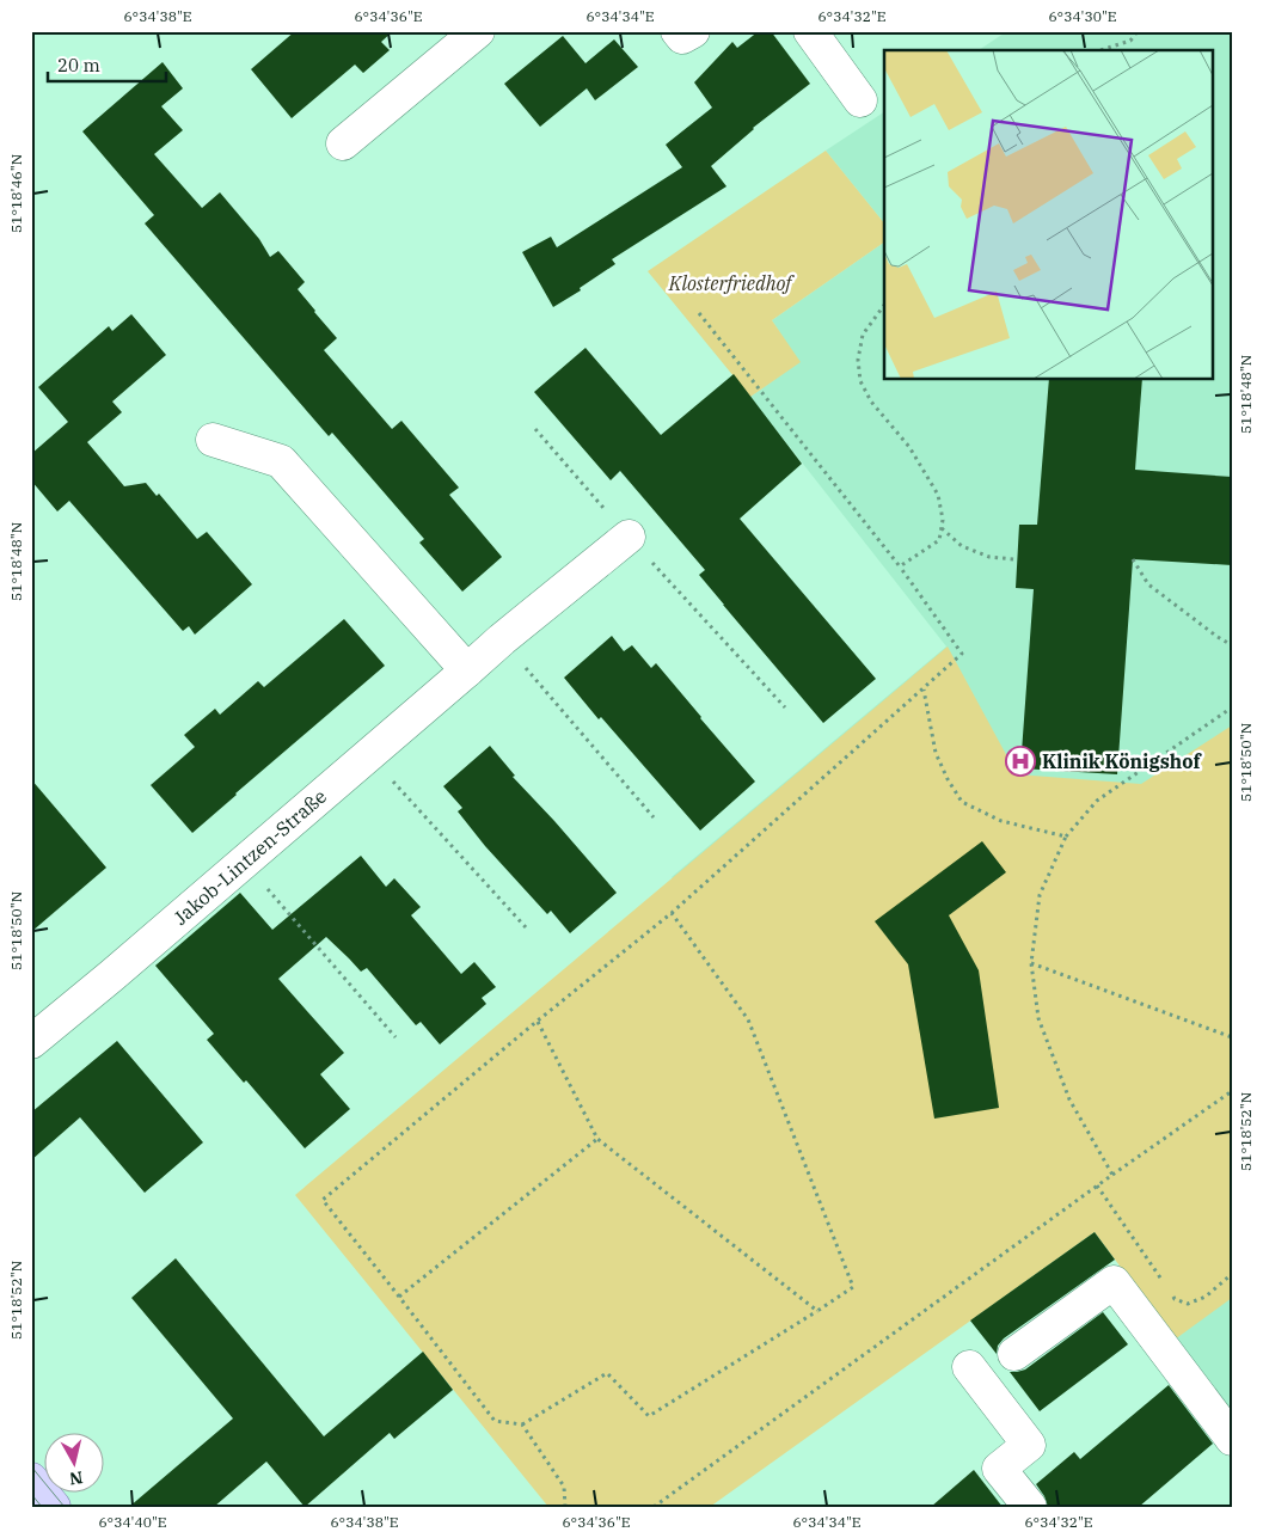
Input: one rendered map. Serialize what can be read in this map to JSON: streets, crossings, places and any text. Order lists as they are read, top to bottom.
{
  "streets": {
    "street": ["Jakob-Lintzen-Straße"]
  },
  "parks": ["Klosterfriedhof"],
  "places": {
    "hospital": ["Klinik Königshof"]
  },
  "scale_bar": "20 m",
  "north": "bottom",
  "coordinates": [
    "6°34'38\"E",
    "6°34'36\"E",
    "6°34'34\"E",
    "6°34'32\"E",
    "6°34'30\"E",
    "51°18'46\"N",
    "51°18'48\"N",
    "51°18'50\"N",
    "51°18'52\"N",
    "6°34'40\"E"
  ]
}
